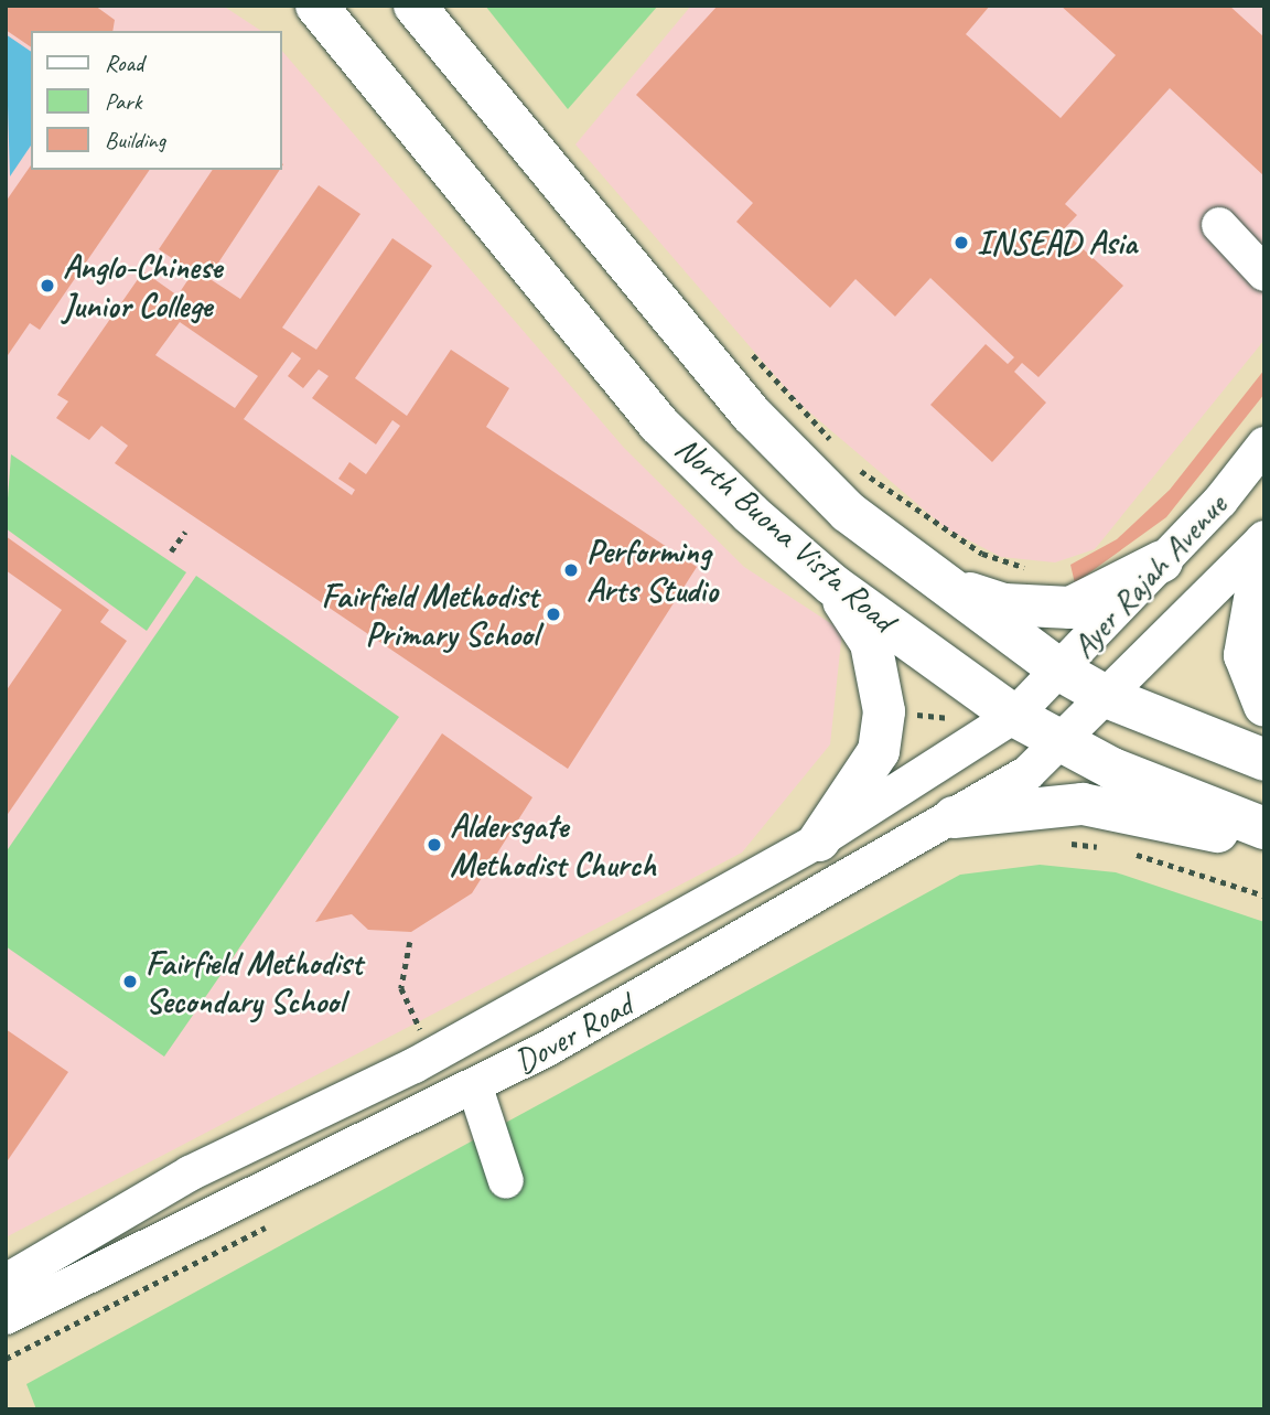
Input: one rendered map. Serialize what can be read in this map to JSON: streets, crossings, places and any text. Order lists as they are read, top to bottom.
{
  "streets": {
    "main road": ["North Buona Vista Road"],
    "street": ["Ayer Rajah Avenue", "Dover Road"]
  },
  "crossings": [
    ["North Buona Vista Road", "Ayer Rajah Avenue"],
    ["North Buona Vista Road", "Dover Road"],
    ["Ayer Rajah Avenue", "Dover Road"]
  ],
  "places": [
    "INSEAD Asia",
    "Anglo-Chinese Junior College",
    "Performing Arts Studio",
    "Fairfield Methodist Primary School",
    "Aldersgate Methodist Church",
    "Fairfield Methodist Secondary School"
  ],
  "legend": ["Road", "Park", "Building"]
}
